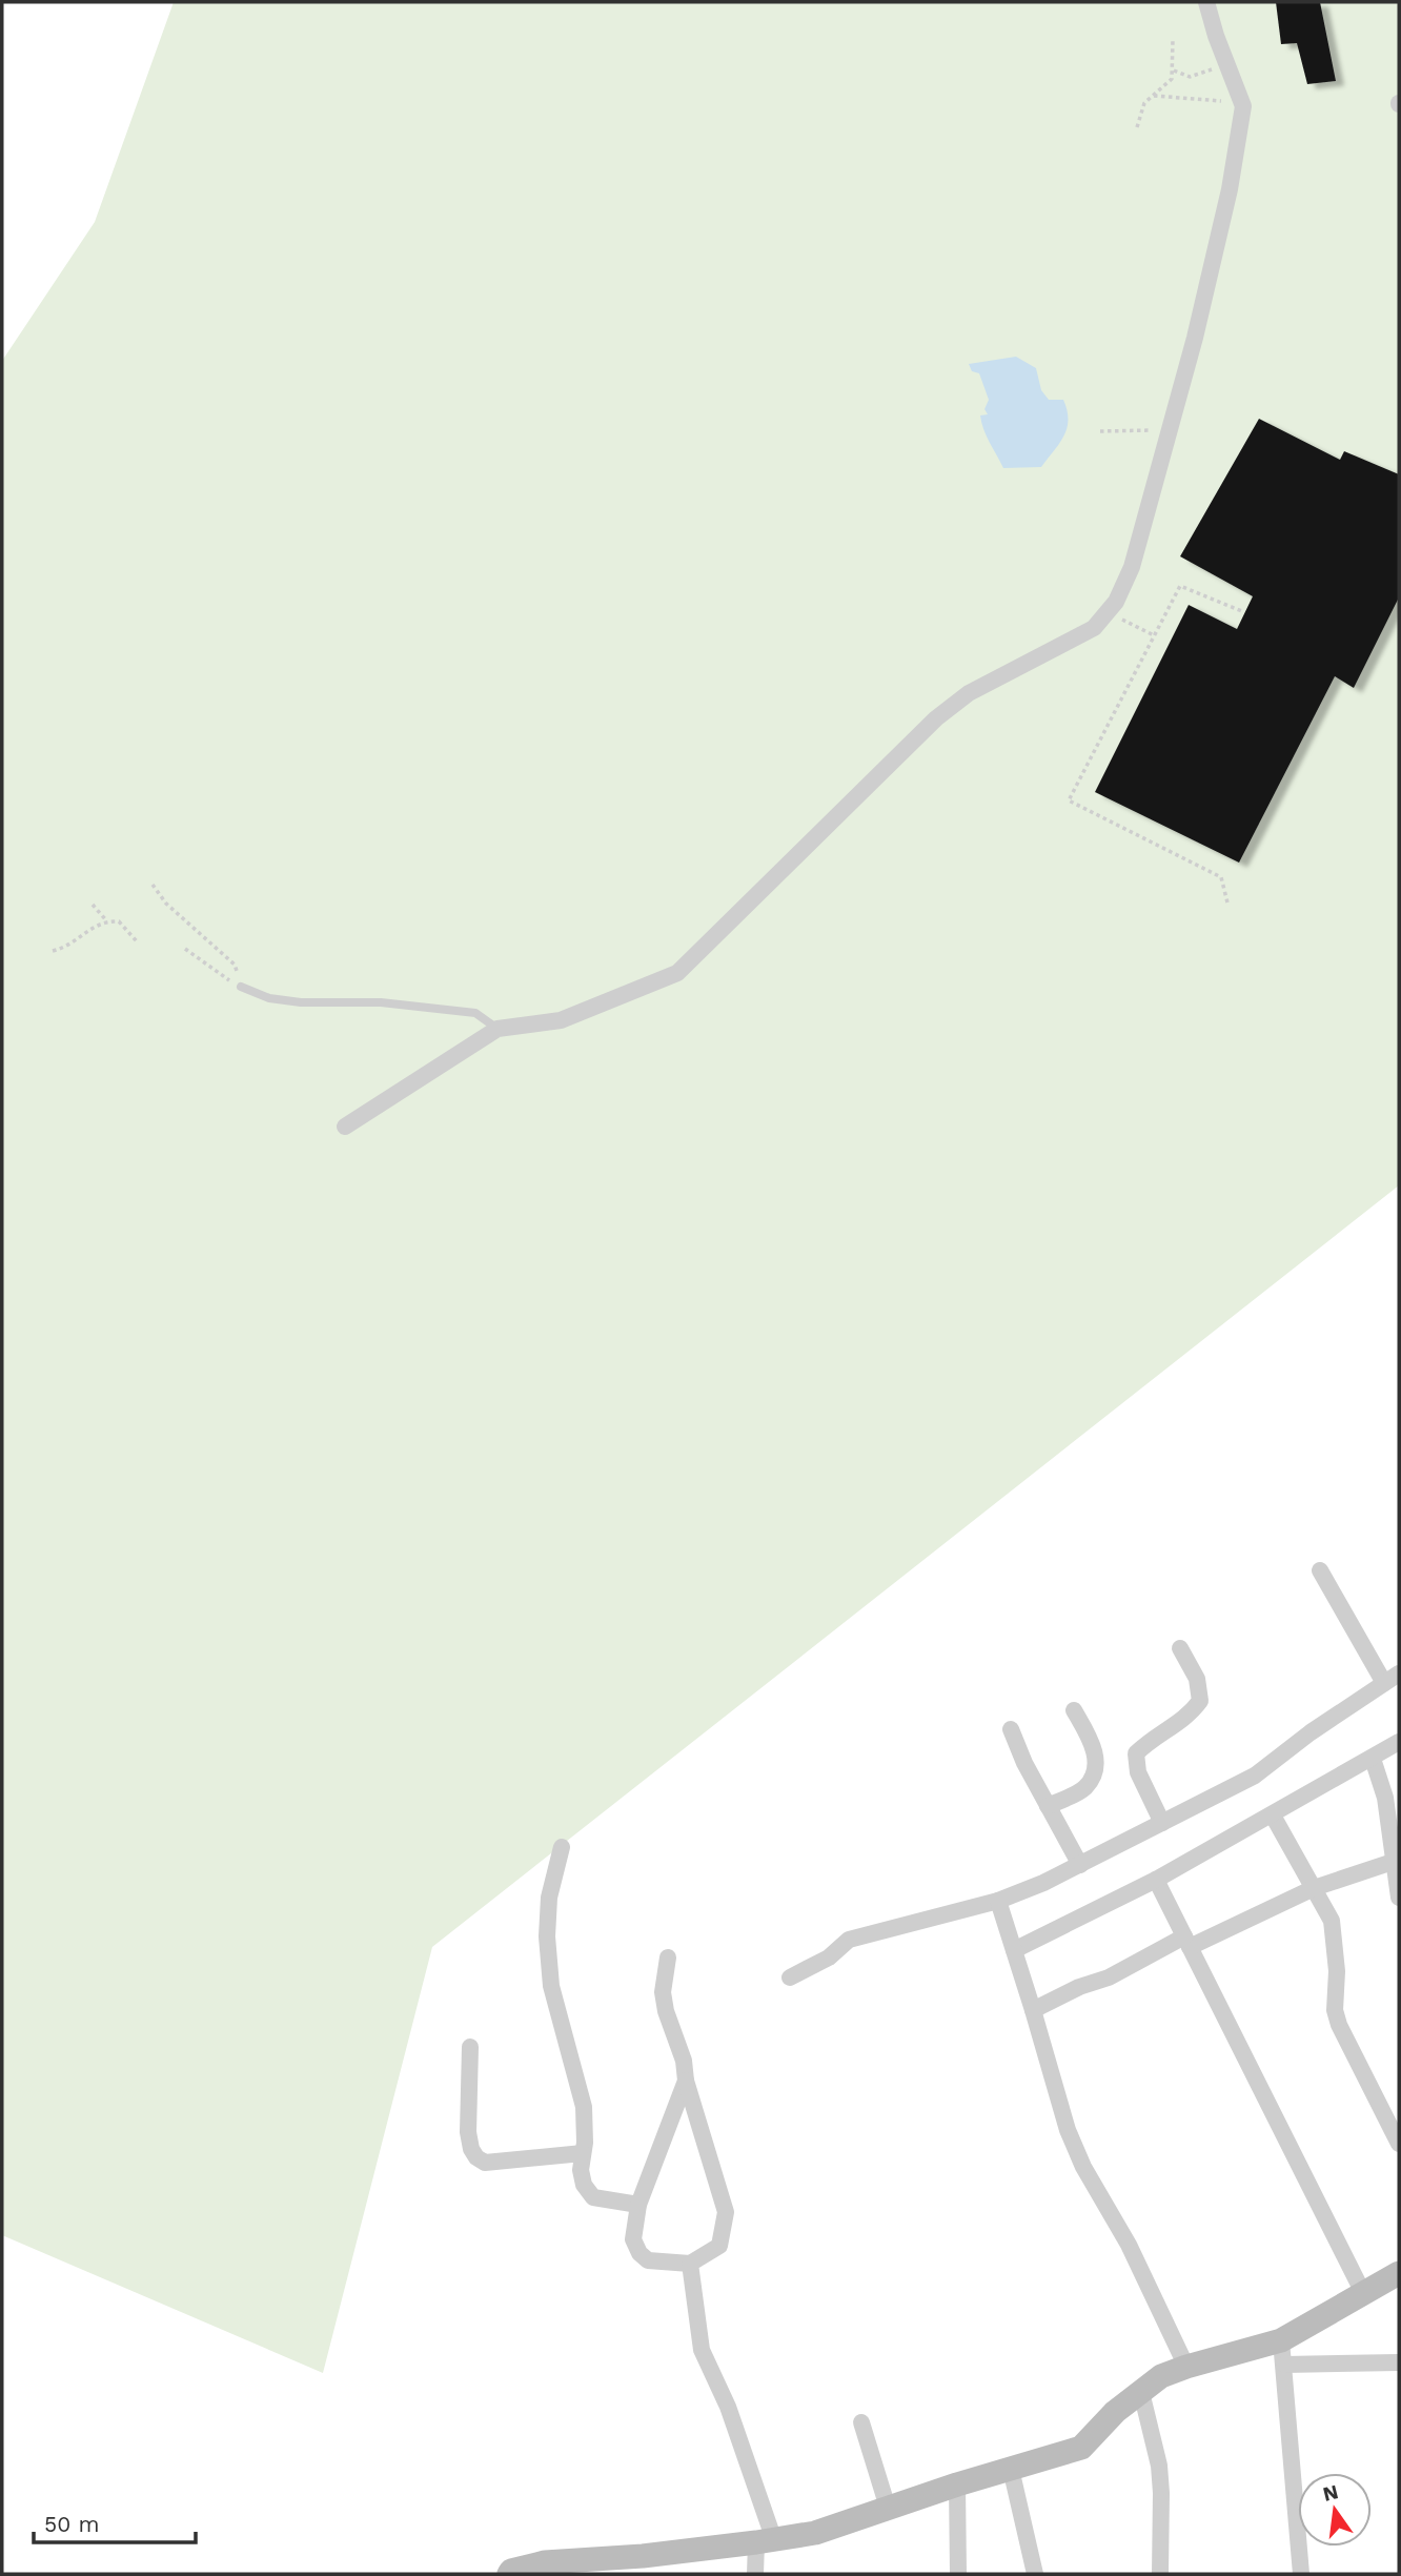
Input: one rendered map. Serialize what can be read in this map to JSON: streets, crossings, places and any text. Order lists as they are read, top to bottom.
{
  "scale_bar": "50 m",
  "north": "top"
}
